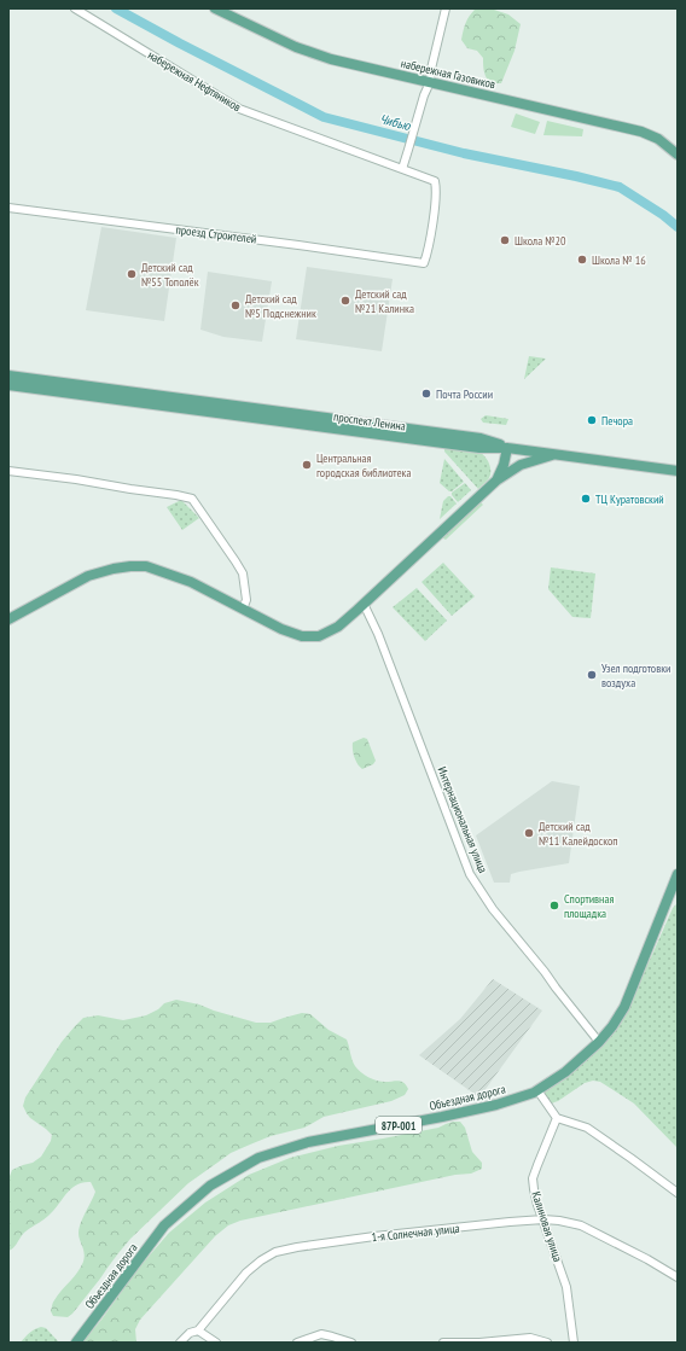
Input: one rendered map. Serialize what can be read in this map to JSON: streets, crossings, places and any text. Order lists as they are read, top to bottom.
{
  "streets": {
    "main road": [
      "набережная Газовиков",
      "проспект Ленина",
      "Объездная дорога",
      "87Р-001"
    ],
    "street": [
      "набережная Нефтяников",
      "проезд Строителей",
      "Интернациональная улица",
      "Калиновая улица",
      "1-я Солнечная улица"
    ]
  },
  "crossings": [
    ["набережная Нефтяников", "проезд Строителей"],
    ["Интернациональная улица", "Объездная дорога"],
    ["Калиновая улица", "1-я Солнечная улица"]
  ],
  "water": ["Чибью"],
  "places": [
    "Школа №20",
    "Школа № 16",
    "Детский сад №55 Тополёк",
    "Детский сад №21 Калинка",
    "Детский сад №5 Подснежник",
    "Почта России",
    "Печора",
    "Центральная городская библиотека",
    "ТЦ Куратовский",
    "Узел подготовки воздуха",
    "Детский сад №11 Калейдоскоп",
    "Спортивная площадка"
  ]
}
